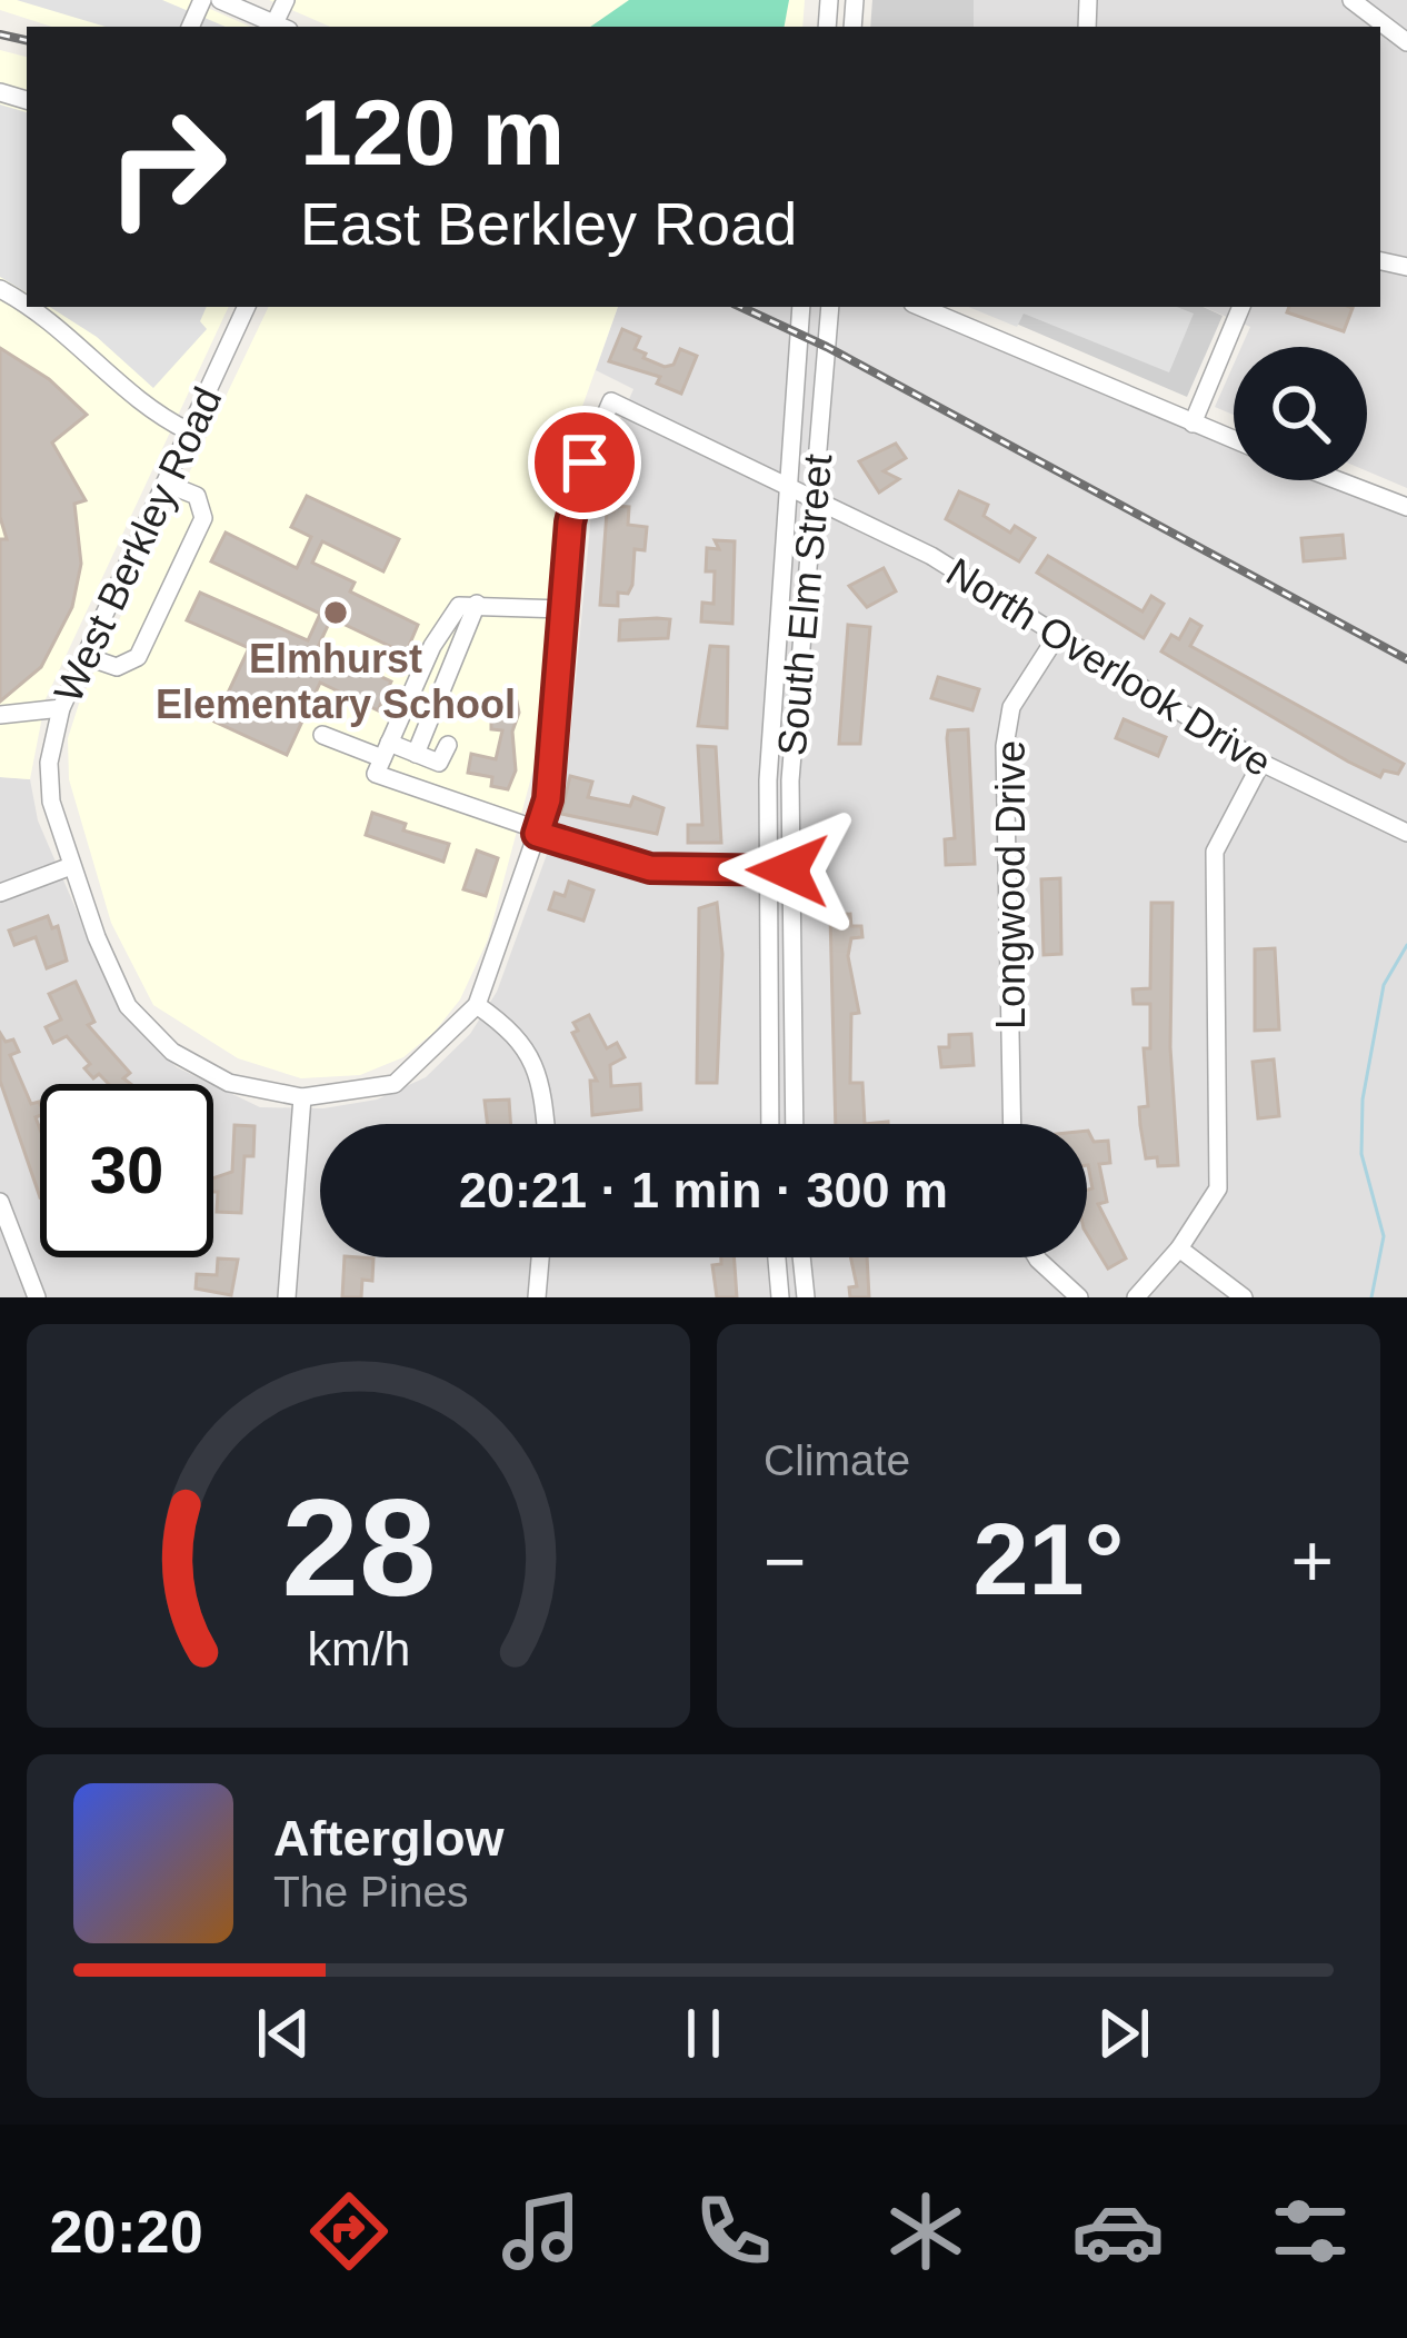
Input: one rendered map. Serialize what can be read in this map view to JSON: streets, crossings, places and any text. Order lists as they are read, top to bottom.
{
  "streets": {
    "street": [
      "West Berkley Road",
      "South Elm Street",
      "North Overlook Drive",
      "Longwood Drive"
    ]
  },
  "crossings": [
    ["South Elm Street", "North Overlook Drive"],
    ["North Overlook Drive", "Longwood Drive"]
  ],
  "places": ["Elmhurst Elementary School"],
  "page": {
    "turn": ["120 m", "East Berkley Road"],
    "limit": "30",
    "trip": "20:21 · 1 min · 300 m",
    "tile": "Climate",
    "heat": ["−", "21°", "+"],
    "song": ["Afterglow", "The Pines"],
    "tabs": "20:20",
    "gauge": ["28", "km/h"]
  }
}
